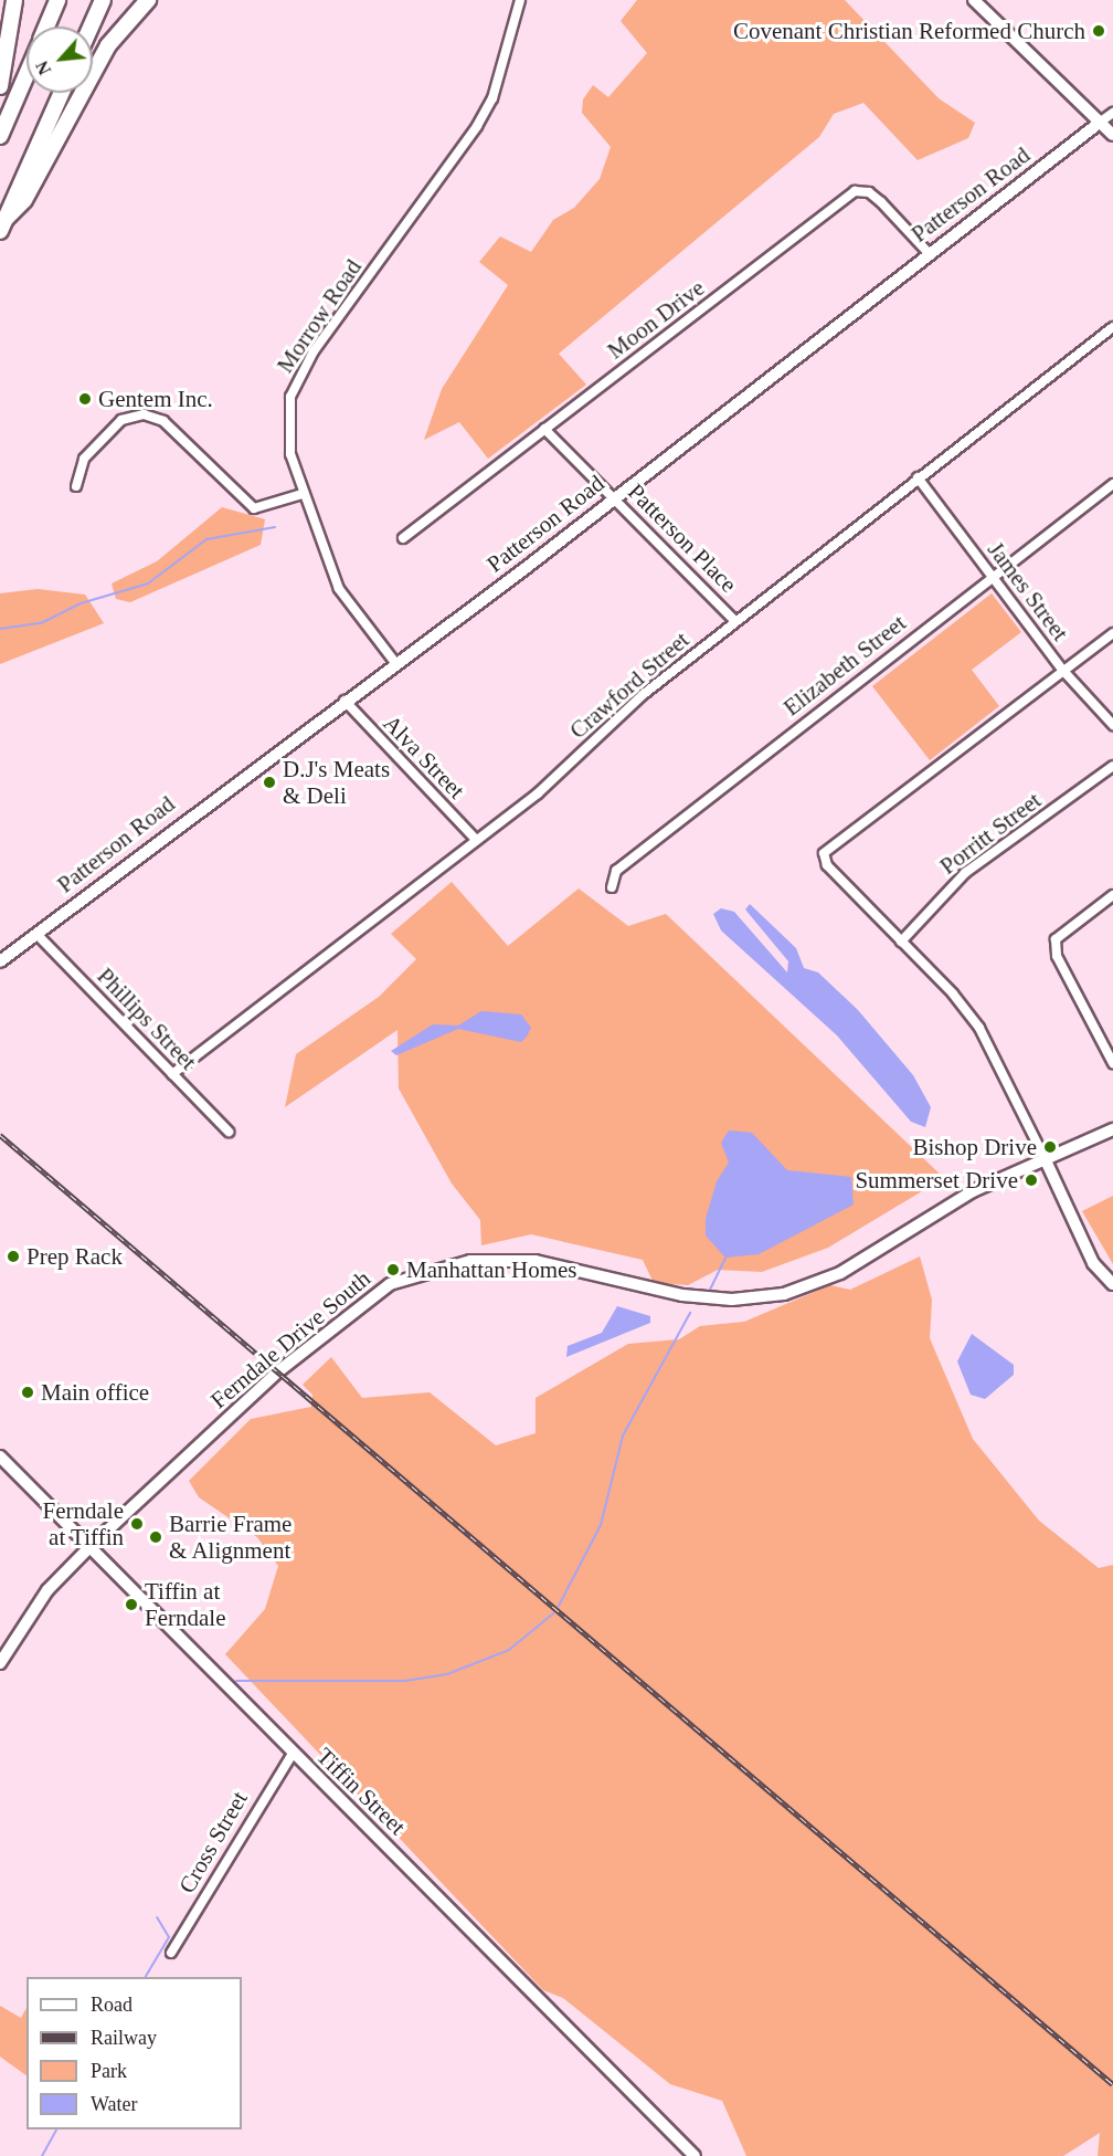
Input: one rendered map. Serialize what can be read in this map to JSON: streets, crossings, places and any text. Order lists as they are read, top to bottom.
{
  "streets": {
    "street": [
      "Patterson Road",
      "Morrow Road",
      "Moon Drive",
      "Patterson Place",
      "James Street",
      "Elizabeth Street",
      "Crawford Street",
      "Alva Street",
      "Porritt Street",
      "Phillips Street",
      "Ferndale Drive South",
      "Tiffin Street",
      "Cross Street"
    ]
  },
  "crossings": [
    ["Patterson Road", "Morrow Road"],
    ["Patterson Road", "Moon Drive"],
    ["Patterson Road", "Patterson Place"],
    ["Patterson Road", "Alva Street"],
    ["Patterson Road", "Phillips Street"],
    ["Moon Drive", "Patterson Place"],
    ["Patterson Place", "Crawford Street"],
    ["James Street", "Elizabeth Street"],
    ["James Street", "Crawford Street"],
    ["Crawford Street", "Alva Street"],
    ["Crawford Street", "Phillips Street"],
    ["Ferndale Drive South", "Tiffin Street"],
    ["Tiffin Street", "Cross Street"]
  ],
  "places": [
    "Covenant Christian Reformed Church",
    "Gentem Inc.",
    "D.J's Meats & Deli",
    "Bishop Drive",
    "Summerset Drive",
    "Prep Rack",
    "Manhattan Homes",
    "Main office",
    "Ferndale at Tiffin",
    "Barrie Frame & Alignment",
    "Tiffin at Ferndale"
  ],
  "legend": [
    "Road",
    "Railway",
    "Park",
    "Water"
  ],
  "north": "bottom left"
}
